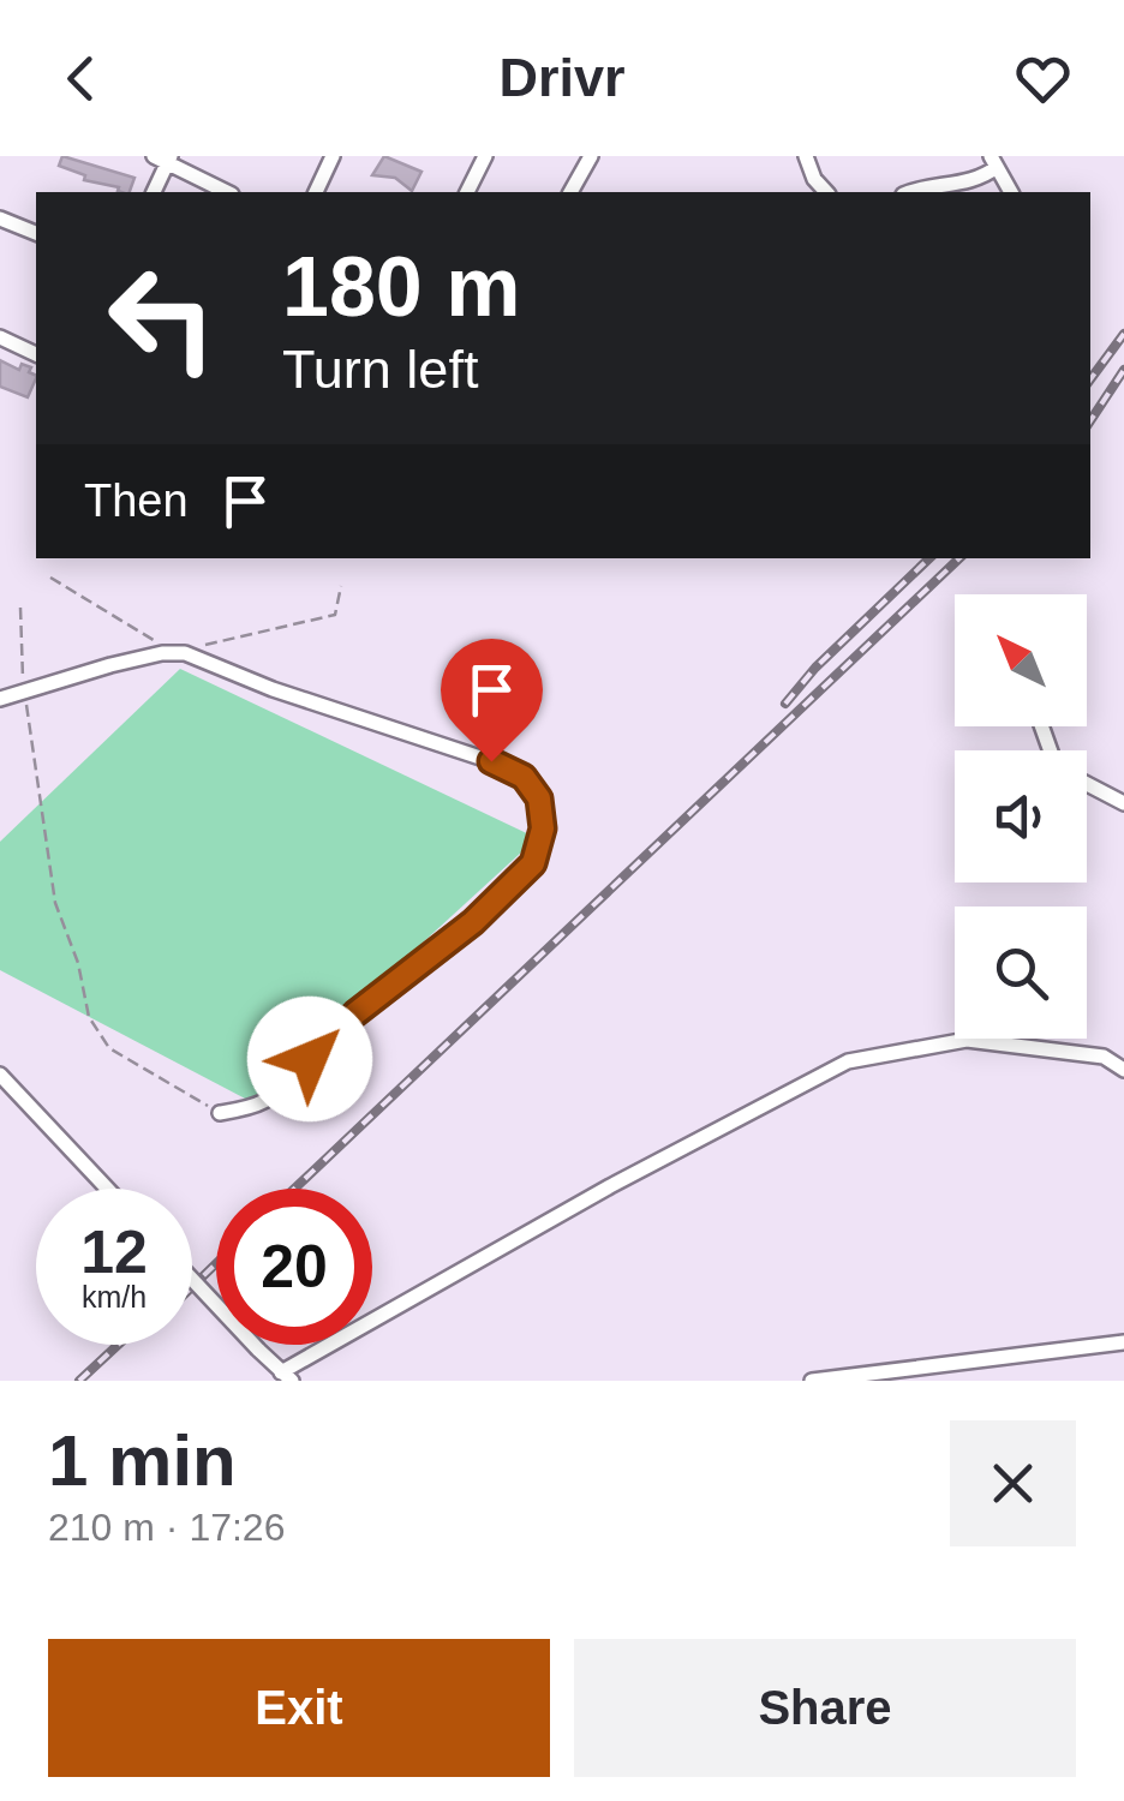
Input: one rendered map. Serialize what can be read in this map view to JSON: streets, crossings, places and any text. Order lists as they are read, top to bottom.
{
  "north": "top left",
  "page": {
    "header": "Drivr",
    "turn": ["180 m", "Turn left"],
    "then": "Then",
    "speed": "12 km/h",
    "limit": "20",
    "heading": ["1 min", "210 m · 17:26"],
    "buttons": ["Exit", "Share"]
  }
}
